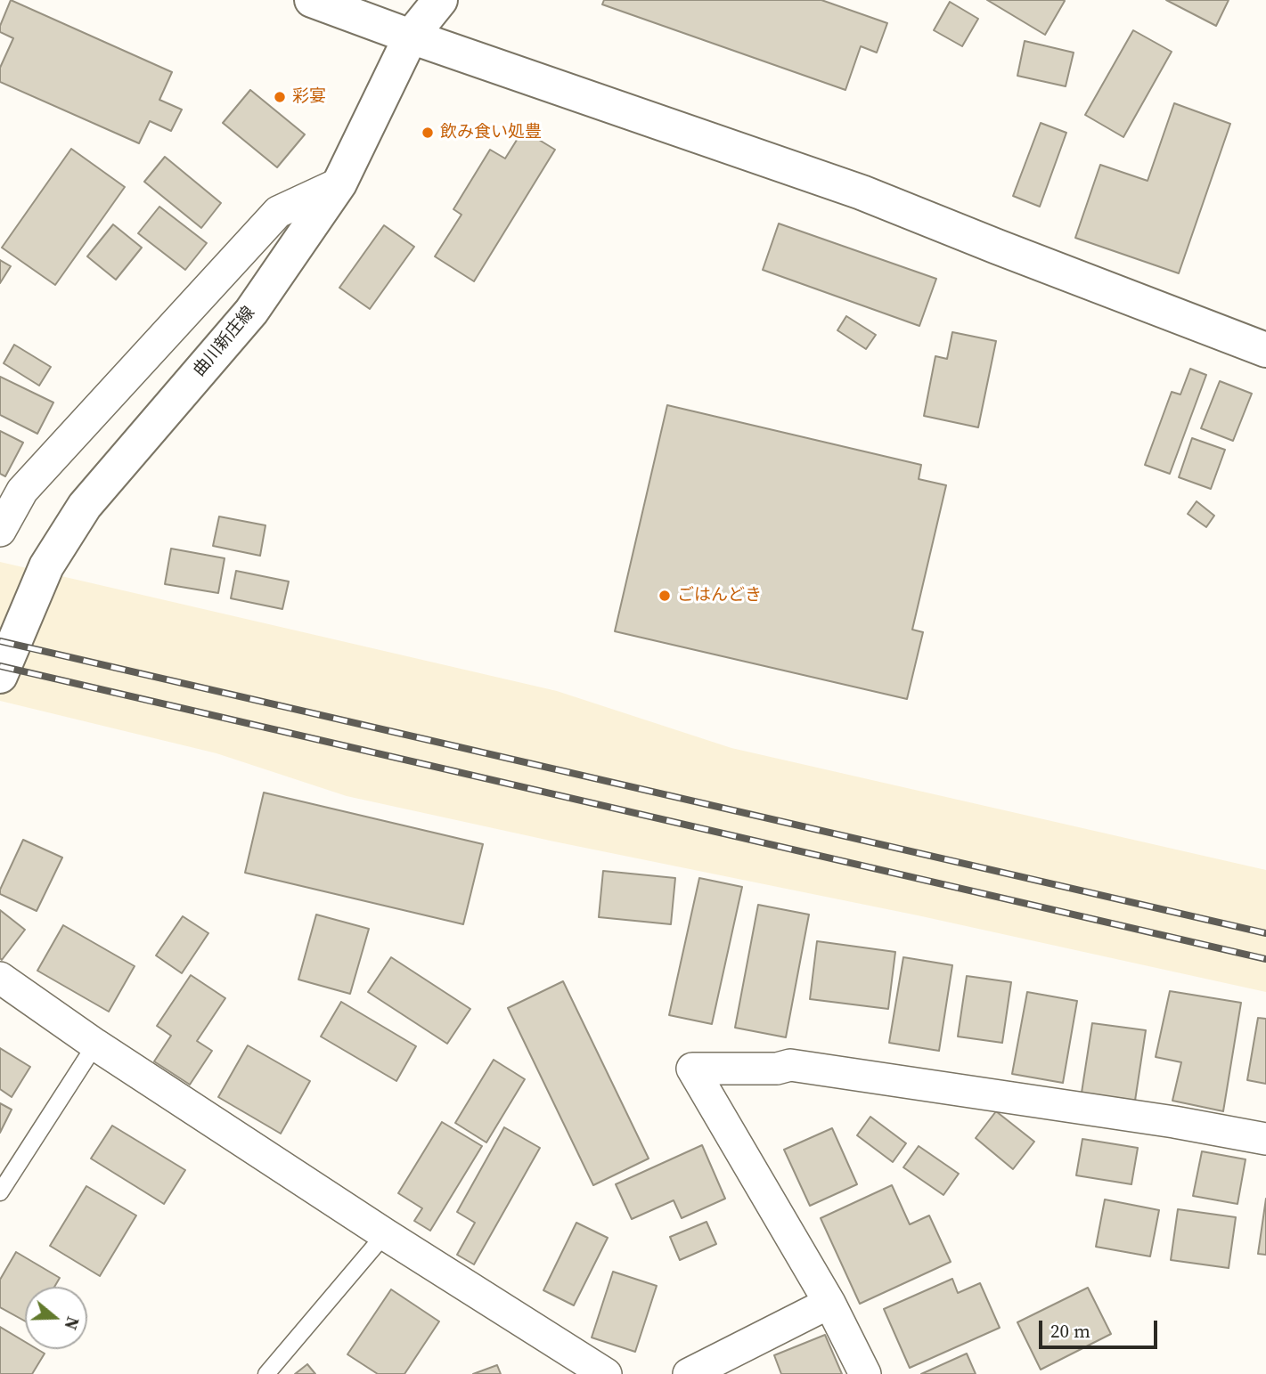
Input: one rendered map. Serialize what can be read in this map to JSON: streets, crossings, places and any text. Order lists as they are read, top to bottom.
{
  "streets": {
    "street": ["曲川新庄線"]
  },
  "places": ["彩宴", "飲み食い処豊", "ごはんどき"],
  "scale_bar": "20 m",
  "north": "right"
}
